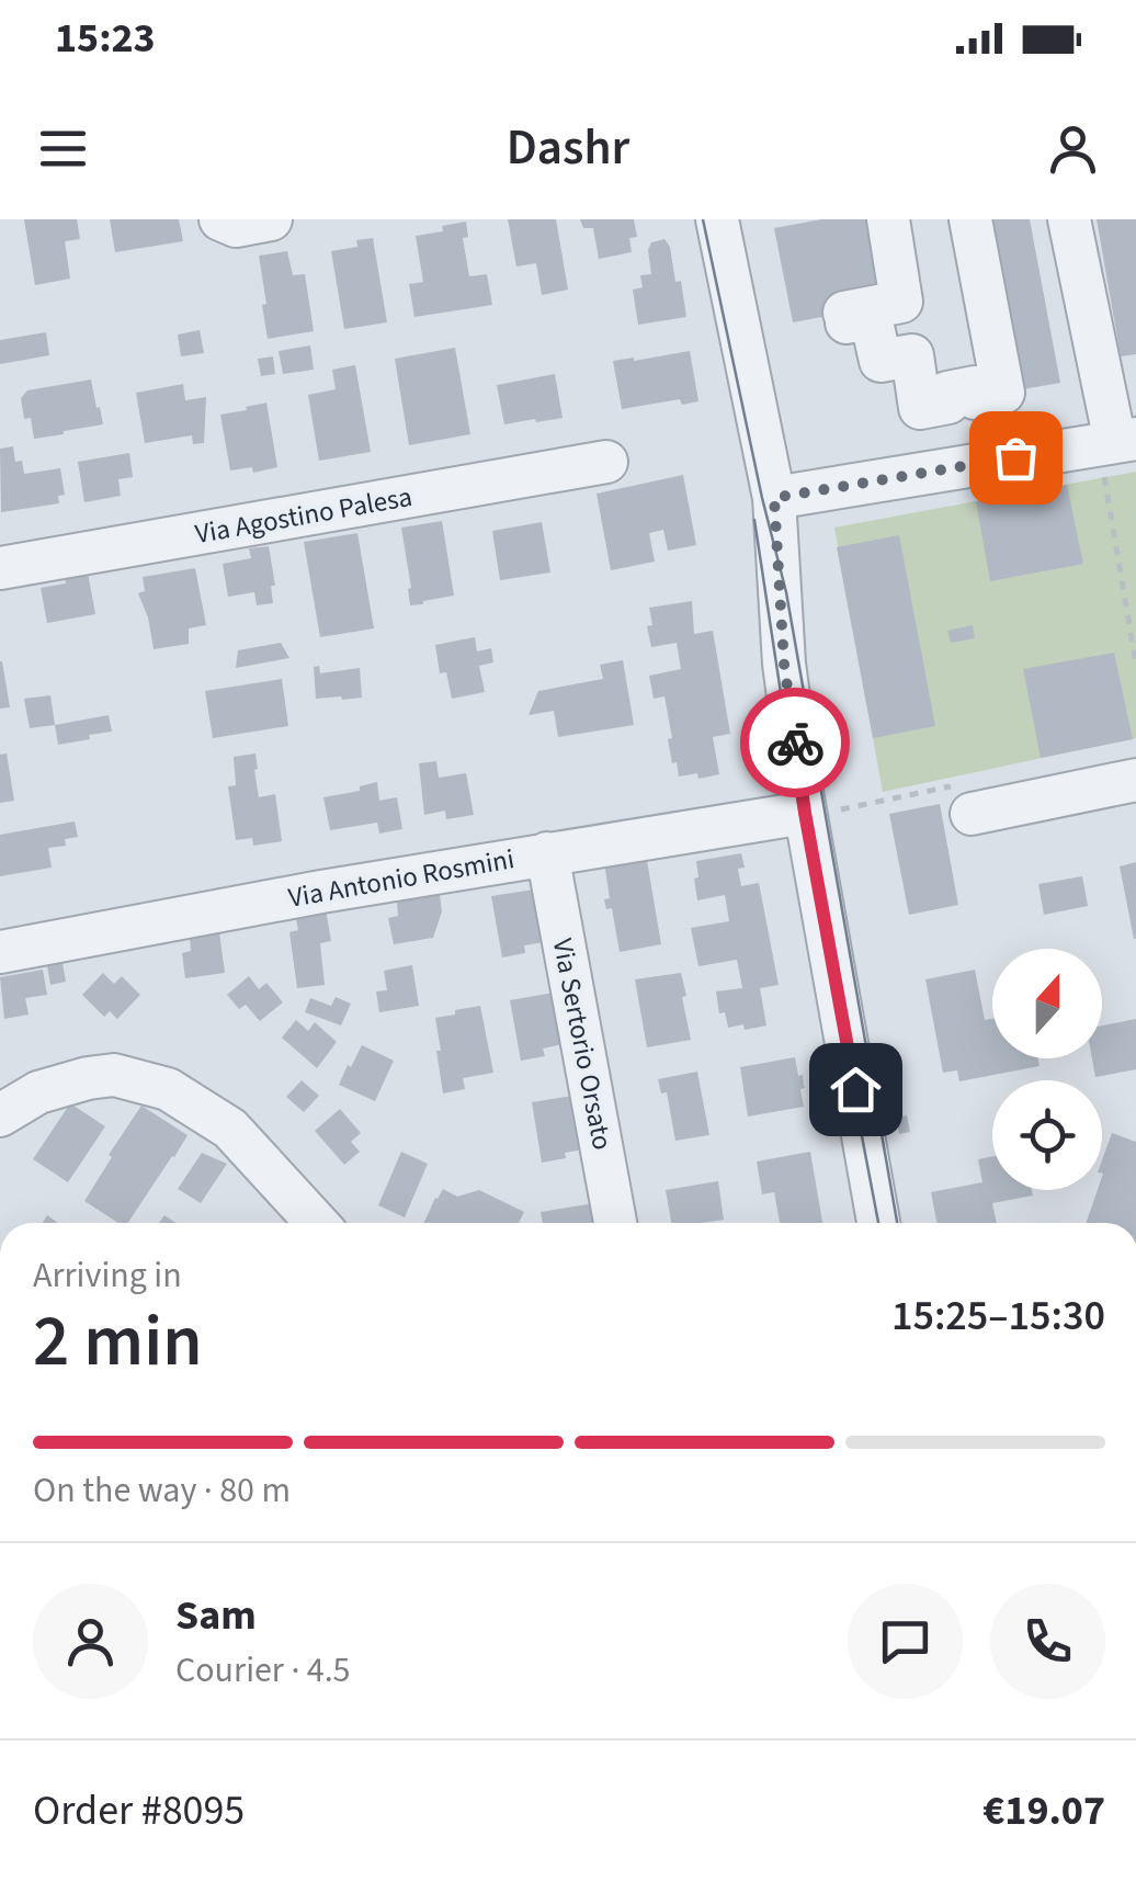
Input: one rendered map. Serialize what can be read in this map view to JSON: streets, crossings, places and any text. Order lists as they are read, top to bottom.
{
  "streets": {
    "street": ["Via Agostino Palesa", "Via Antonio Rosmini", "Via Sertorio Orsato"]
  },
  "crossings": [
    ["Via Antonio Rosmini", "Via Sertorio Orsato"]
  ],
  "north": "top",
  "page": {
    "status": "15:23",
    "header": "Dashr",
    "heading": ["2 min", "Arriving in", "15:25–15:30"],
    "panel": [
      "Sam",
      "Courier · 4.5",
      "Order #8095",
      "€19.07"
    ],
    "bar": "On the way · 80 m"
  }
}
